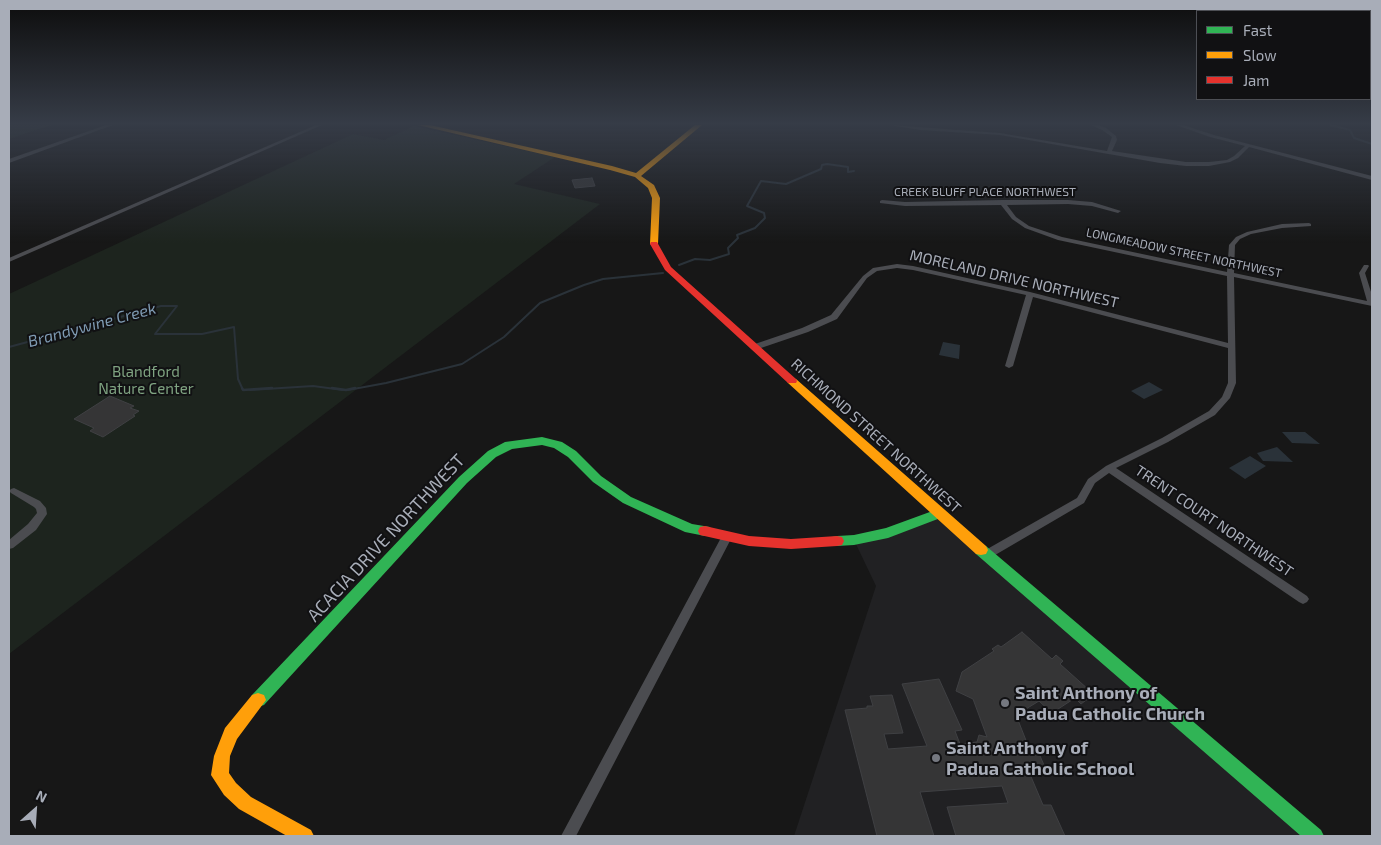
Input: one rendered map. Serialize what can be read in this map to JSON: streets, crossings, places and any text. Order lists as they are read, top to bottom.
{
  "streets": {
    "street": [
      "CREEK BLUFF PLACE NORTHWEST",
      "LONGMEADOW STREET NORTHWEST",
      "MORELAND DRIVE NORTHWEST",
      "RICHMOND STREET NORTHWEST",
      "TRENT COURT NORTHWEST",
      "ACACIA DRIVE NORTHWEST"
    ]
  },
  "crossings": [
    ["CREEK BLUFF PLACE NORTHWEST", "LONGMEADOW STREET NORTHWEST"],
    ["MORELAND DRIVE NORTHWEST", "RICHMOND STREET NORTHWEST"],
    ["RICHMOND STREET NORTHWEST", "ACACIA DRIVE NORTHWEST"]
  ],
  "water": ["Brandywine Creek"],
  "parks": ["Blandford Nature Center"],
  "places": ["Saint Anthony of Padua Catholic Church", "Saint Anthony of Padua Catholic School"],
  "legend": ["Fast", "Slow", "Jam"],
  "north": "top right"
}
